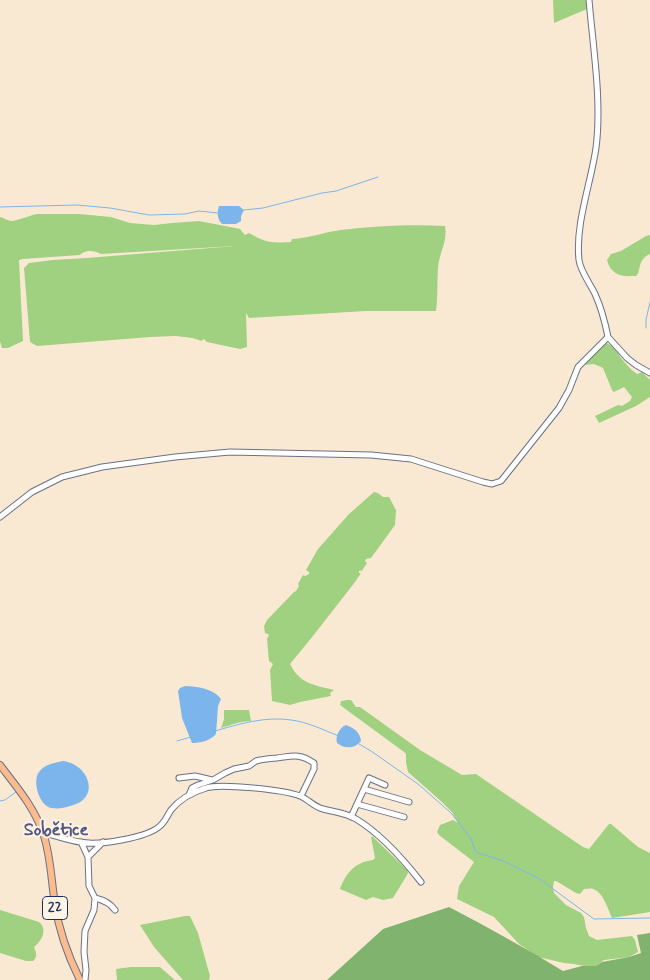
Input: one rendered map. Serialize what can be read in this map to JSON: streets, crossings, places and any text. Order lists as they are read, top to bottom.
{
  "streets": {
    "main road": ["22"]
  },
  "districts": ["Sobětice"]
}
